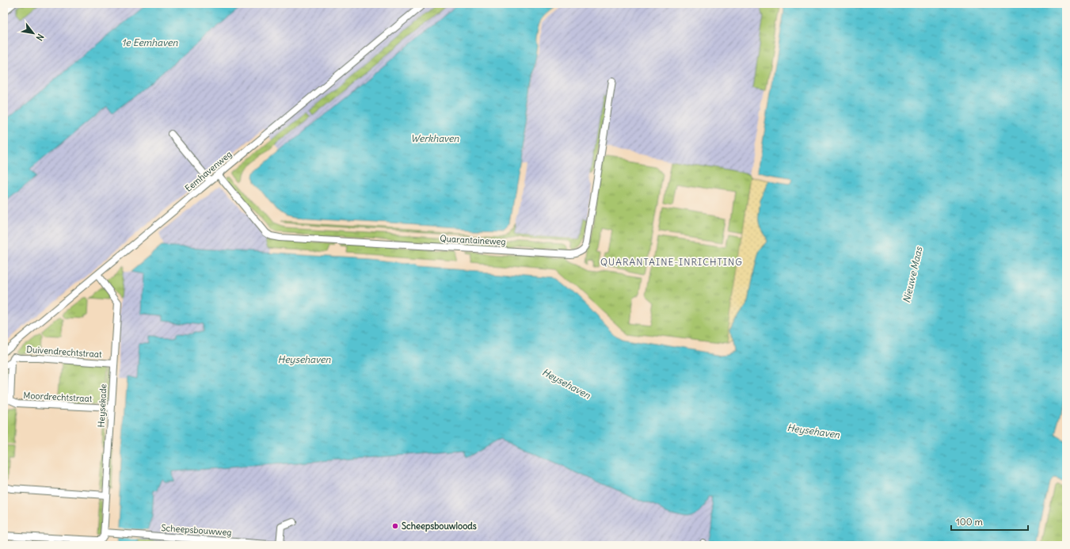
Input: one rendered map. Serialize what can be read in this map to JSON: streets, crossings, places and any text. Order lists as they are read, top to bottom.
{
  "streets": {
    "street": [
      "Eemhavenweg",
      "Quarantaineweg",
      "Duivendrechtstraat",
      "Moordrechtstraat",
      "Heysekade",
      "Scheepsbouwweg"
    ]
  },
  "crossings": [
    ["Eemhavenweg", "Quarantaineweg"],
    ["Eemhavenweg", "Heysekade"],
    ["Duivendrechtstraat", "Moordrechtstraat"],
    ["Duivendrechtstraat", "Heysekade"],
    ["Moordrechtstraat", "Heysekade"],
    ["Heysekade", "Scheepsbouwweg"]
  ],
  "districts": ["QUARANTAINE-INRICHTING"],
  "water": [
    "1e Eemhaven",
    "Werkhaven",
    "Nieuwe Maas",
    "Heysehaven"
  ],
  "places": ["Scheepsbouwloods"],
  "scale_bar": "100 m",
  "north": "bottom right"
}
